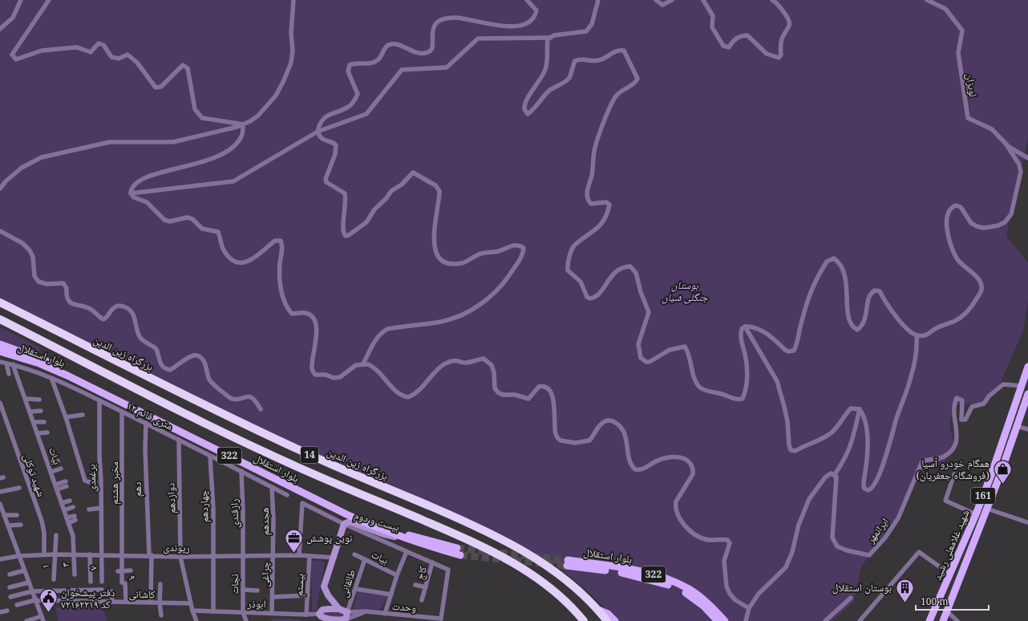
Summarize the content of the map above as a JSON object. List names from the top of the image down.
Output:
{
  "streets": {
    "highway": ["بزرگراه زین الدین", "14"],
    "main road": [
      "بلوار استقلال",
      "322",
      "161",
      "بیست و دوم",
      "شهید غلامعلی رشید"
    ],
    "street": [
      "لویزان",
      "۱۲ متری قائم",
      "بیات",
      "شهید توکلی",
      "برغمدی",
      "مخبر هشتم",
      "دهم",
      "دوازدهم",
      "چهاردهم",
      "رازقندی",
      "هجدهم",
      "ایرانمهر",
      "ریوندی",
      "۳",
      "۱",
      "۷",
      "کاج",
      "چراغی",
      "۹",
      "طالقانی",
      "نجات",
      "بیستم",
      "کاشانی",
      "ابوذر",
      "وحدت"
    ]
  },
  "crossings": [
    ["بلوار استقلال", "بیست و دوم"],
    ["۱۲ متری قائم", "بیات"],
    ["۱۲ متری قائم", "برغمدی"],
    ["۱۲ متری قائم", "مخبر هشتم"],
    ["۱۲ متری قائم", "دهم"],
    ["۱۲ متری قائم", "دوازدهم"],
    ["۱۲ متری قائم", "چهاردهم"],
    ["۱۲ متری قائم", "رازقندی"],
    ["۱۲ متری قائم", "هجدهم"],
    ["بیات", "ریوندی"],
    ["بیات", "۳"],
    ["بیات", "طالقانی"],
    ["شهید توکلی", "ریوندی"],
    ["برغمدی", "ریوندی"],
    ["برغمدی", "۷"],
    ["مخبر هشتم", "ریوندی"],
    ["مخبر هشتم", "۹"],
    ["دهم", "ریوندی"],
    ["دوازدهم", "ریوندی"],
    ["دوازدهم", "کاشانی"],
    ["دوازدهم", "ابوذر"],
    ["چهاردهم", "ریوندی"],
    ["چهاردهم", "ابوذر"],
    ["رازقندی", "ریوندی"],
    ["رازقندی", "نجات"],
    ["بیست و دوم", "ریوندی"],
    ["هجدهم", "ریوندی"],
    ["هجدهم", "چراغی"],
    ["ایرانمهر", "شهید غلامعلی رشید"],
    ["ریوندی", "۳"],
    ["ریوندی", "۱"],
    ["ریوندی", "۷"],
    ["ریوندی", "چراغی"],
    ["ریوندی", "۹"],
    ["ریوندی", "نجات"],
    ["ریوندی", "بیستم"],
    ["چراغی", "ابوذر"],
    ["۹", "کاشانی"],
    ["طالقانی", "وحدت"],
    ["نجات", "ابوذر"],
    ["بیستم", "ابوذر"]
  ],
  "parks": ["بوستان جنگلی شیان"],
  "places": {
    "shop": ["همگام خودرو آسیا (فروشگاه جعفریان)"],
    "office": ["نوین پوشش"],
    "building": ["بوستان استقلال"],
    "public building": ["دفتر پیشخوان کد ۷۲۱۶۲۲۱۹"]
  },
  "scale_bar": "100 m"
}
